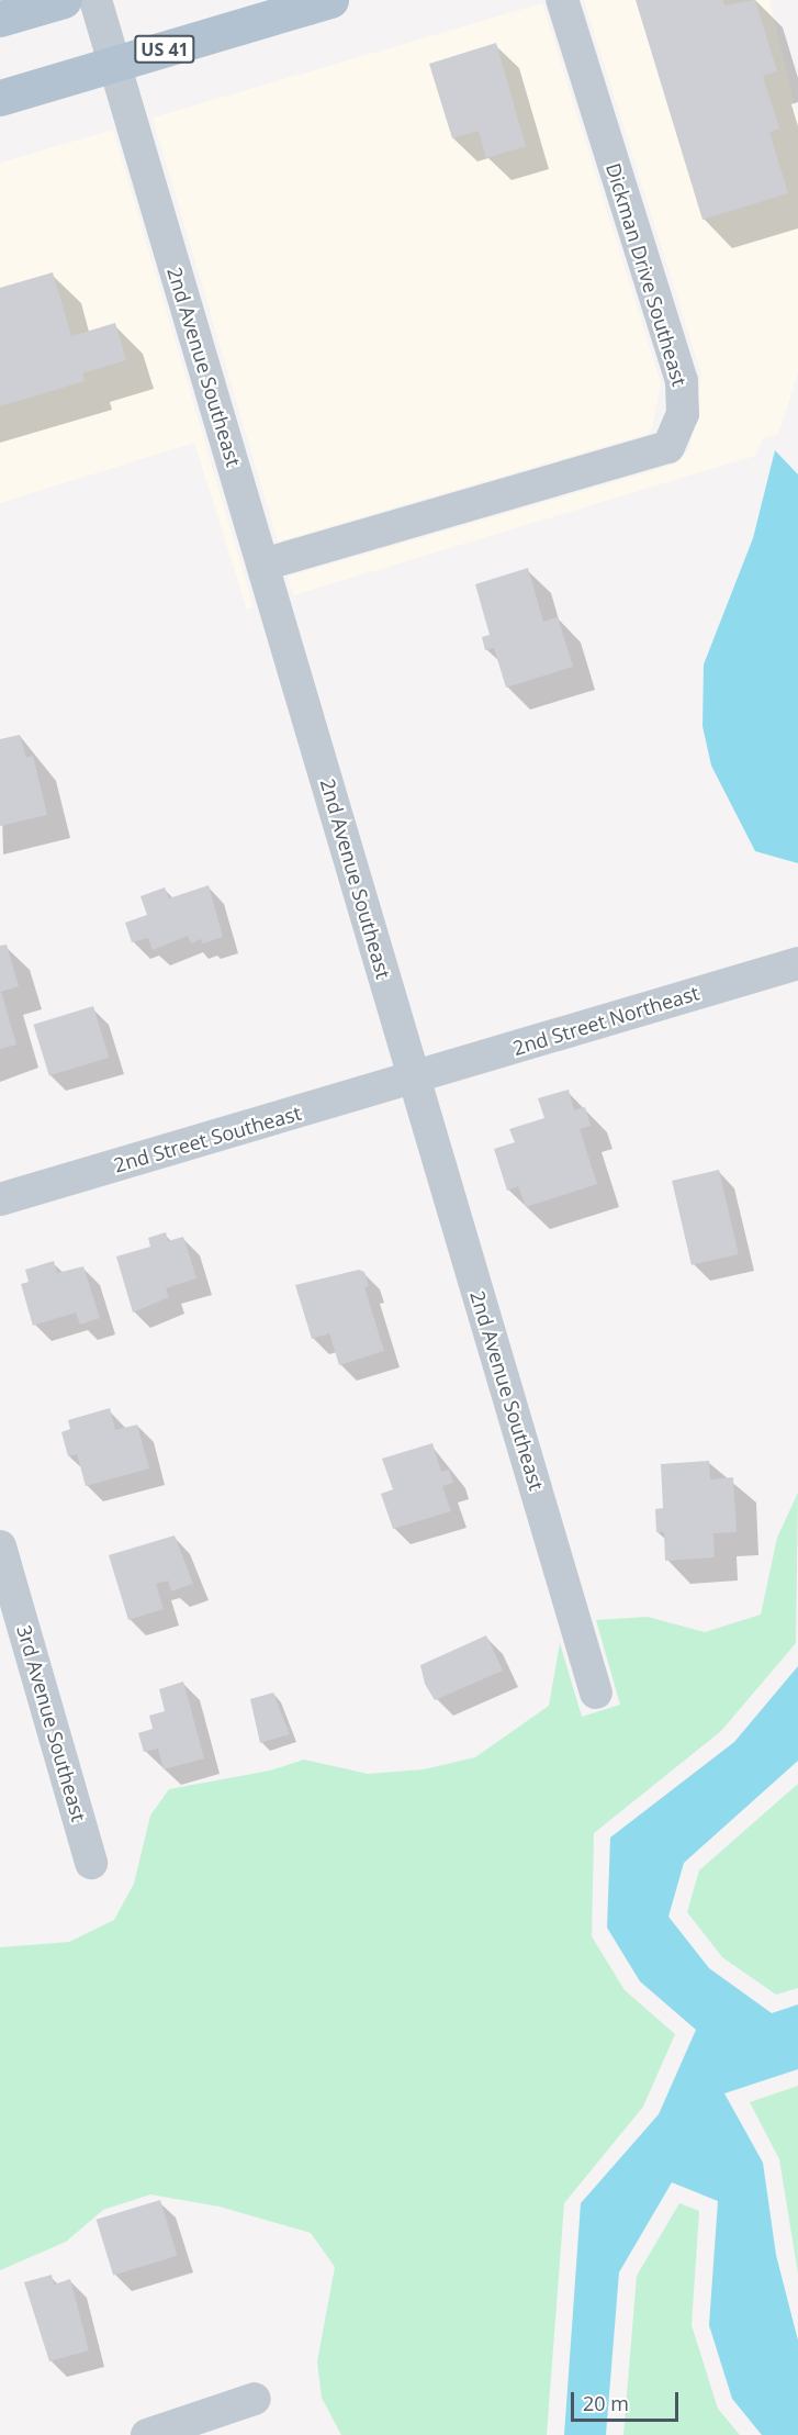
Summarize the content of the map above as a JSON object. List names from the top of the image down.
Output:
{
  "streets": {
    "main road": ["US 41"],
    "street": [
      "Dickman Drive Southeast",
      "2nd Avenue Southeast",
      "2nd Street Northeast",
      "2nd Street Southeast",
      "3rd Avenue Southeast"
    ]
  },
  "crossings": [
    ["US 41", "2nd Avenue Southeast"],
    ["Dickman Drive Southeast", "2nd Avenue Southeast"],
    ["2nd Avenue Southeast", "2nd Street Northeast"],
    ["2nd Avenue Southeast", "2nd Street Southeast"],
    ["2nd Street Northeast", "2nd Street Southeast"]
  ],
  "scale_bar": "20 m"
}
